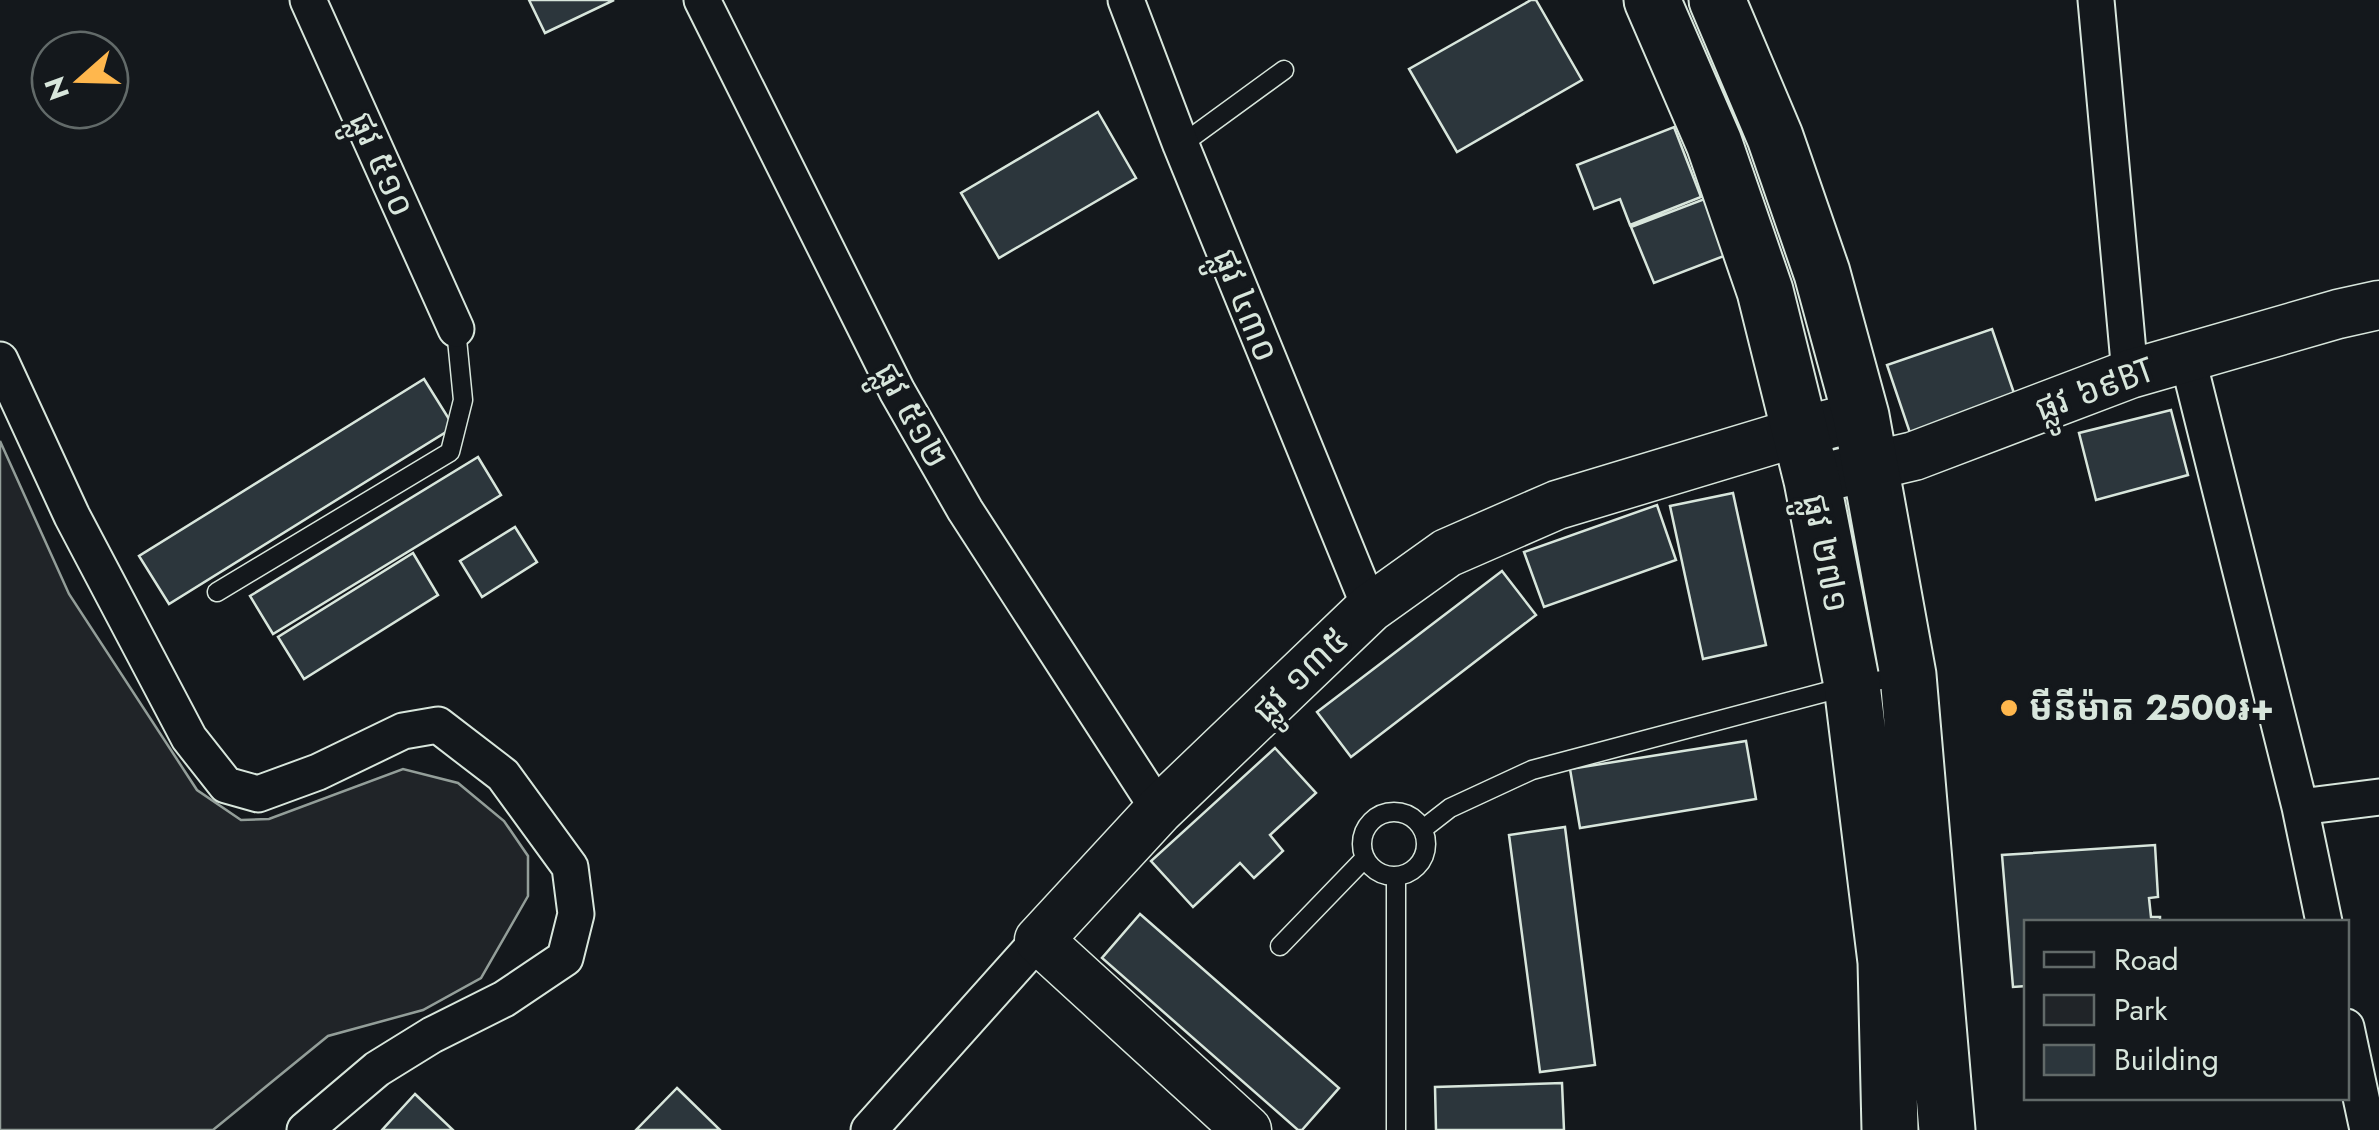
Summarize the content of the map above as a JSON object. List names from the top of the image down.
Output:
{
  "streets": {
    "main road": ["ផ្លូវ ២៧១"],
    "street": [
      "ផ្លូវ ៥១០",
      "ផ្លូវ ៤៣០",
      "ផ្លូវ ៦៩BT",
      "ផ្លូវ ៥១២",
      "ផ្លូវ ១៣៥"
    ]
  },
  "crossings": [
    ["ផ្លូវ ៤៣០", "ផ្លូវ ១៣៥"],
    ["ផ្លូវ ៦៩BT", "ផ្លូវ ២៧១"],
    ["ផ្លូវ ៦៩BT", "ផ្លូវ ១៣៥"],
    ["ផ្លូវ ៥១២", "ផ្លូវ ១៣៥"],
    ["ផ្លូវ ២៧១", "ផ្លូវ ១៣៥"]
  ],
  "places": ["មីនីម៉ាត 2500៛+"],
  "legend": ["Road", "Park", "Building"],
  "north": "left"
}
